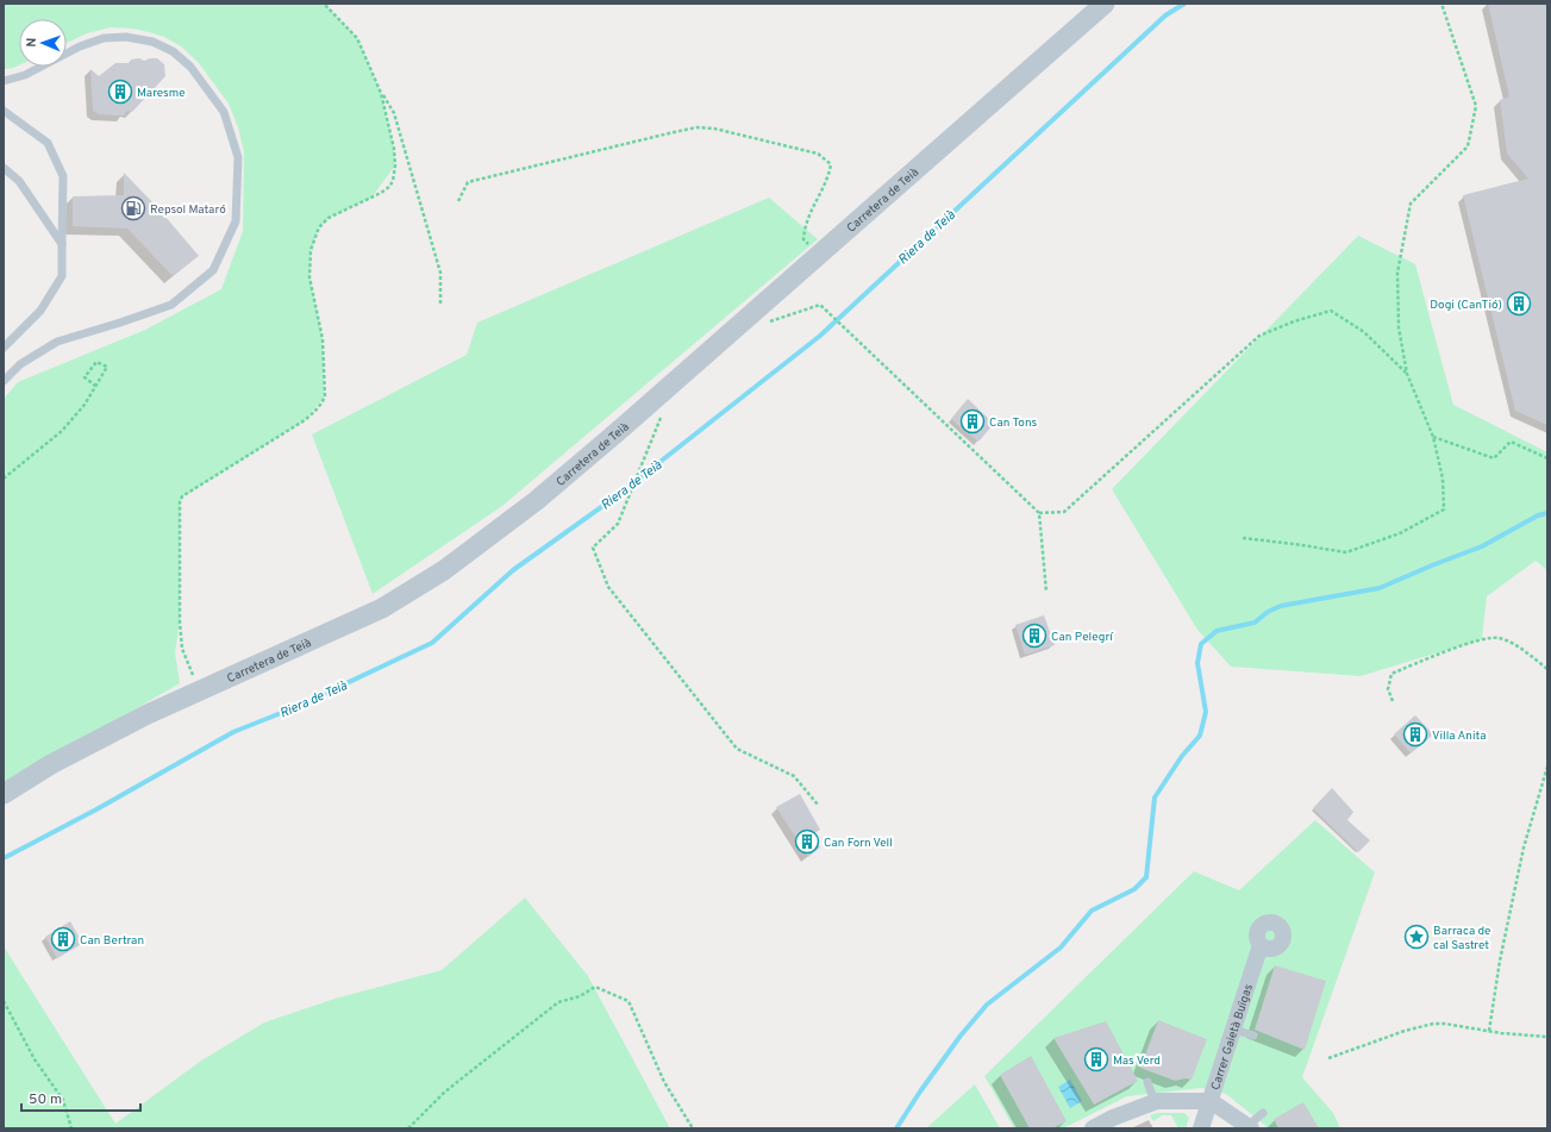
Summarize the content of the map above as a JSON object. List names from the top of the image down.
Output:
{
  "streets": {
    "street": ["Carretera de Teià", "Carrer Gaietà Buïgas"]
  },
  "water": ["Riera de Teià"],
  "places": {
    "building": [
      "Maresme",
      "Dogi (CanTió)",
      "Can Tons",
      "Can Pelegrí",
      "Villa Anita",
      "Can Forn Vell",
      "Can Bertran",
      "Mas Verd"
    ],
    "fuel station": ["Repsol Mataró"],
    "place": ["Barraca de cal Sastret"]
  },
  "scale_bar": "50 m",
  "north": "left"
}
